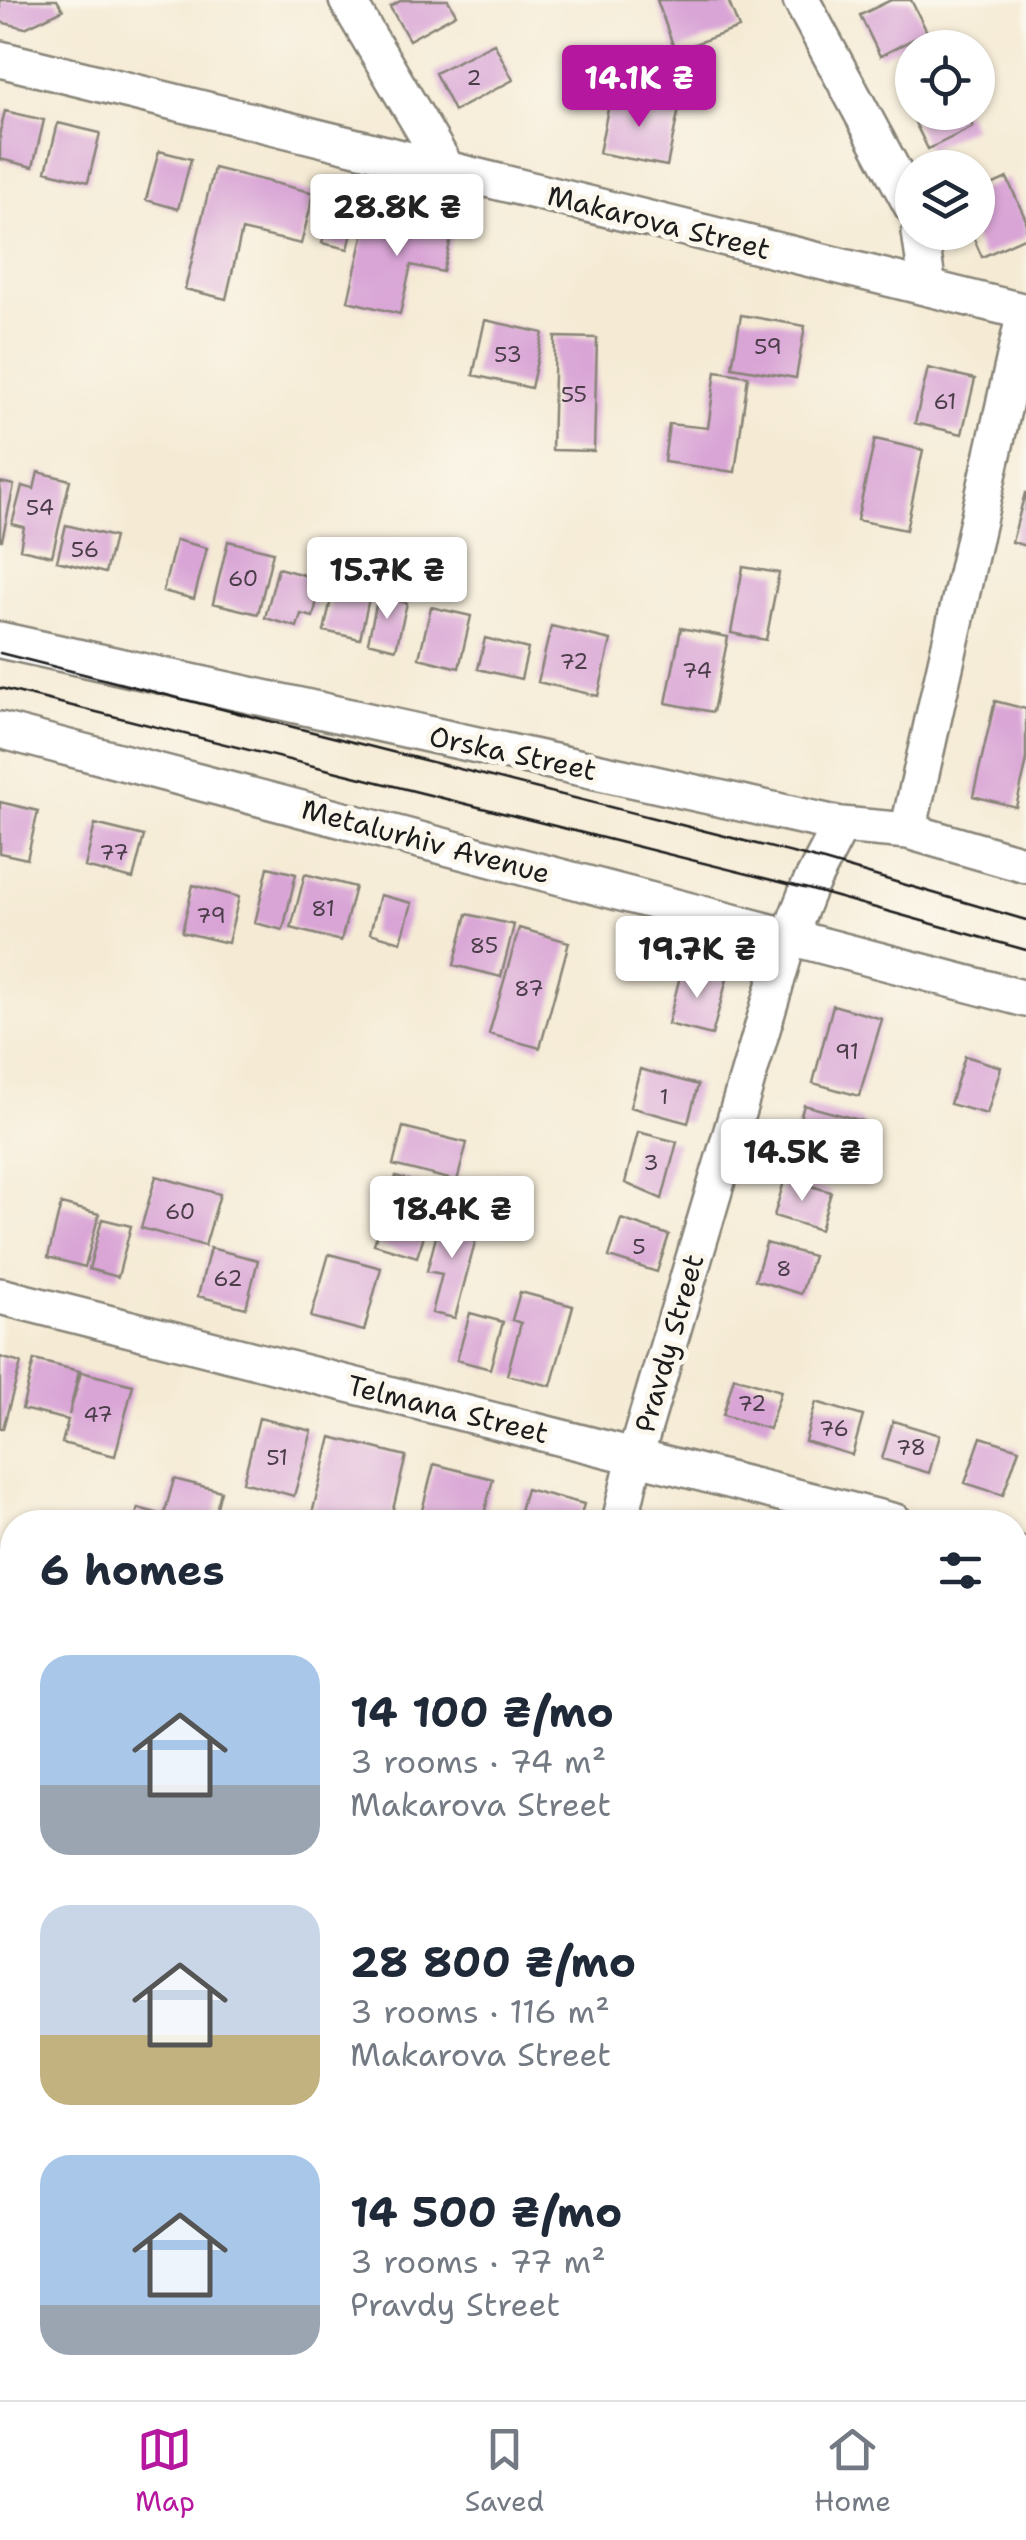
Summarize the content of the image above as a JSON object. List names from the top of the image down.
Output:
{
  "streets": {
    "street": [
      "Makarova Street",
      "Orska Street",
      "Metalurhiv Avenue",
      "Pravdy Street",
      "Telmana Street"
    ]
  },
  "crossings": [
    ["Orska Street", "Pravdy Street"],
    ["Metalurhiv Avenue", "Pravdy Street"],
    ["Pravdy Street", "Telmana Street"]
  ],
  "house_numbers": [
    "2",
    "59",
    "53",
    "55",
    "61",
    "54",
    "56",
    "60",
    "72",
    "74",
    "77",
    "81",
    "79",
    "85",
    "87",
    "91",
    "1",
    "3",
    "60",
    "5",
    "8",
    "62",
    "72",
    "47",
    "76",
    "78",
    "51"
  ],
  "page": {
    "price": [
      "14.1K ₴",
      "28.8K ₴",
      "15.7K ₴",
      "19.7K ₴",
      "14.5K ₴",
      "18.4K ₴"
    ],
    "heading": "6 homes",
    "list": [
      {
        "name": "14 100 ₴/mo",
        "note": "3 rooms · 74 m² · Makarova Street"
      },
      {
        "name": "28 800 ₴/mo",
        "note": "3 rooms · 116 m² · Makarova Street"
      },
      {
        "name": "14 500 ₴/mo",
        "note": "3 rooms · 77 m² · Pravdy Street"
      }
    ],
    "tabs": ["Map", "Saved", "Home"]
  }
}
